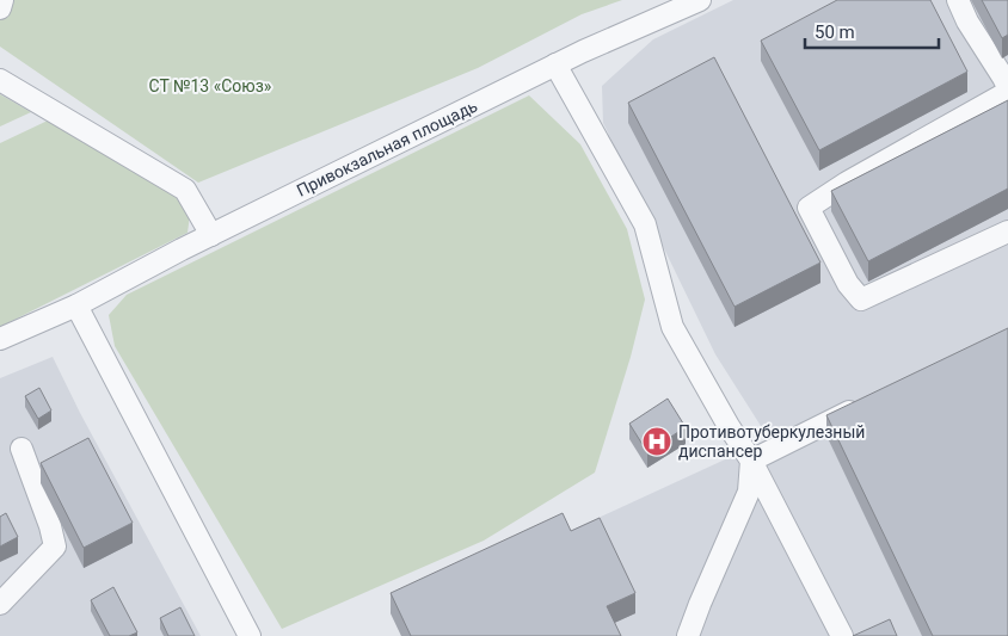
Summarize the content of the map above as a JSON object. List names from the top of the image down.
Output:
{
  "streets": {
    "street": ["Привокзальная площадь"]
  },
  "parks": ["СТ №13 «Союз»"],
  "places": {
    "hospital": ["Противотуберкулезный диспансер"]
  },
  "scale_bar": "50 m"
}
